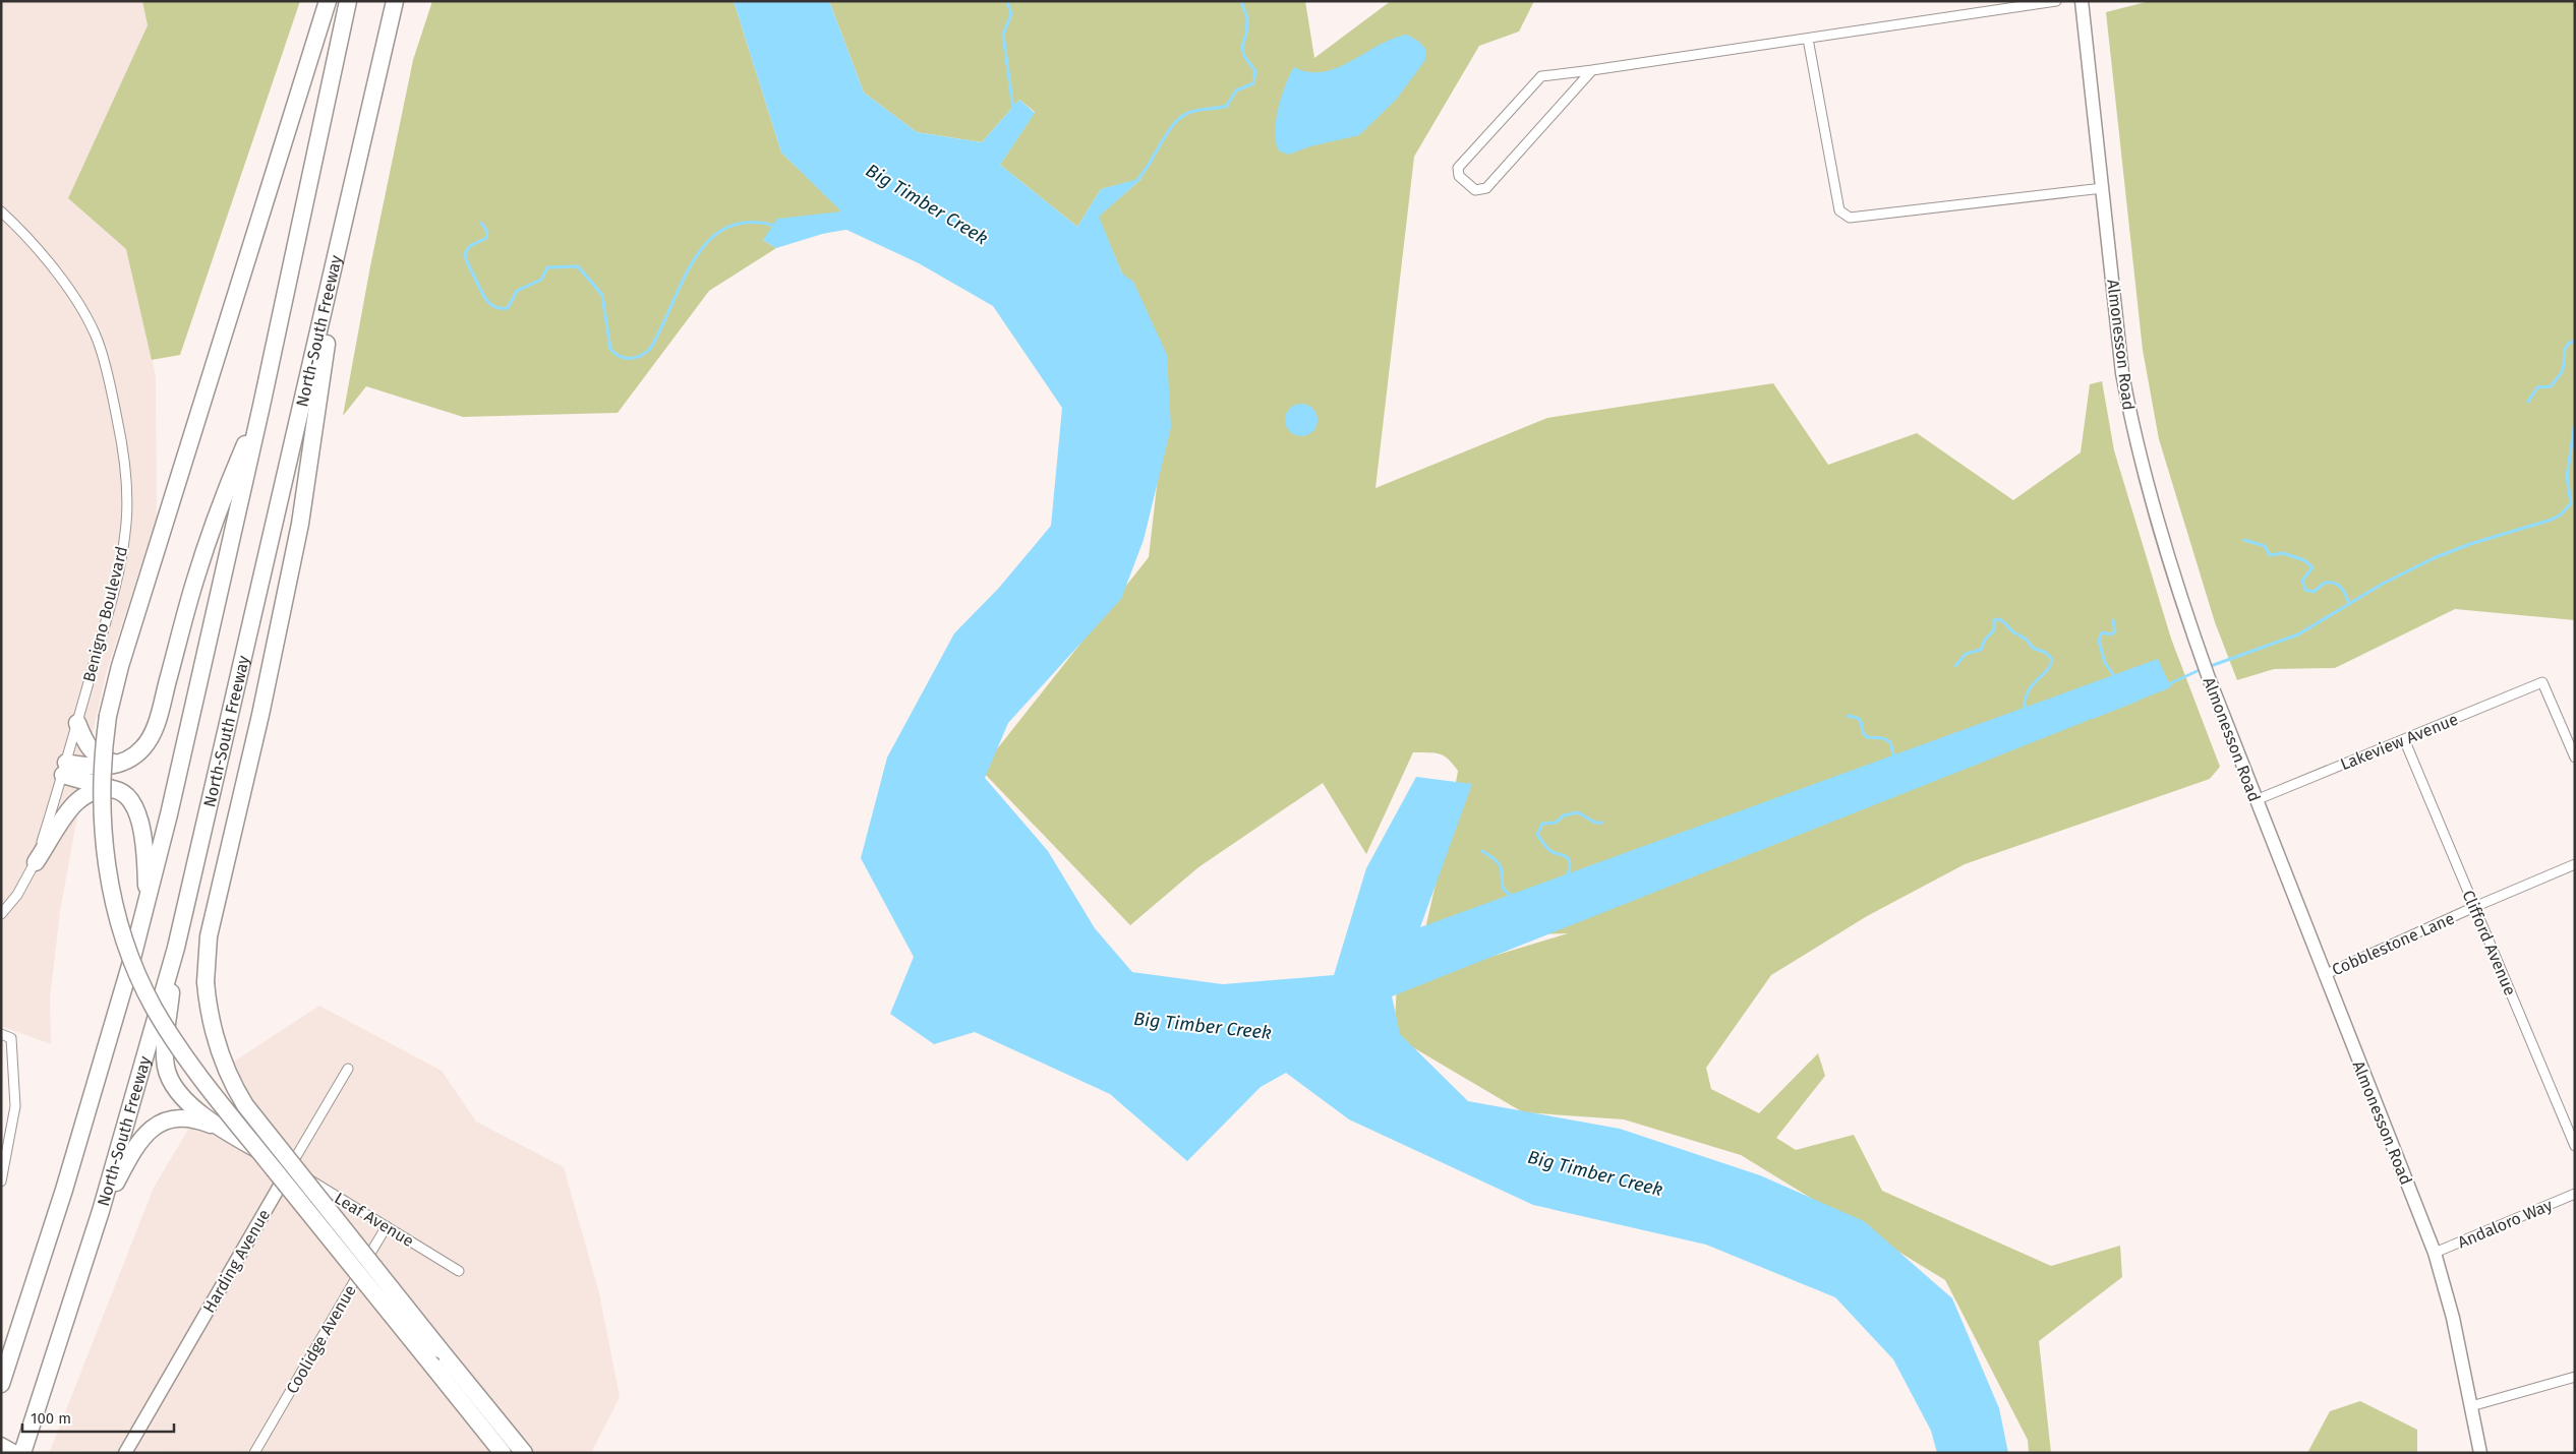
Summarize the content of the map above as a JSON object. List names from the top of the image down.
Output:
{
  "streets": {
    "highway": ["North-South Freeway"],
    "main road": ["Almonesson Road", "Harding Avenue"],
    "street": [
      "Benigno Boulevard",
      "Lakeview Avenue",
      "Clifford Avenue",
      "Cobblestone Lane",
      "Leaf Avenue",
      "Andaloro Way",
      "Coolidge Avenue"
    ]
  },
  "crossings": [
    ["Almonesson Road", "Lakeview Avenue"],
    ["Almonesson Road", "Cobblestone Lane"],
    ["Almonesson Road", "Andaloro Way"],
    ["Lakeview Avenue", "Clifford Avenue"],
    ["Clifford Avenue", "Cobblestone Lane"],
    ["Leaf Avenue", "Harding Avenue"],
    ["Leaf Avenue", "Coolidge Avenue"]
  ],
  "water": ["Big Timber Creek"],
  "scale_bar": "100 m"
}
